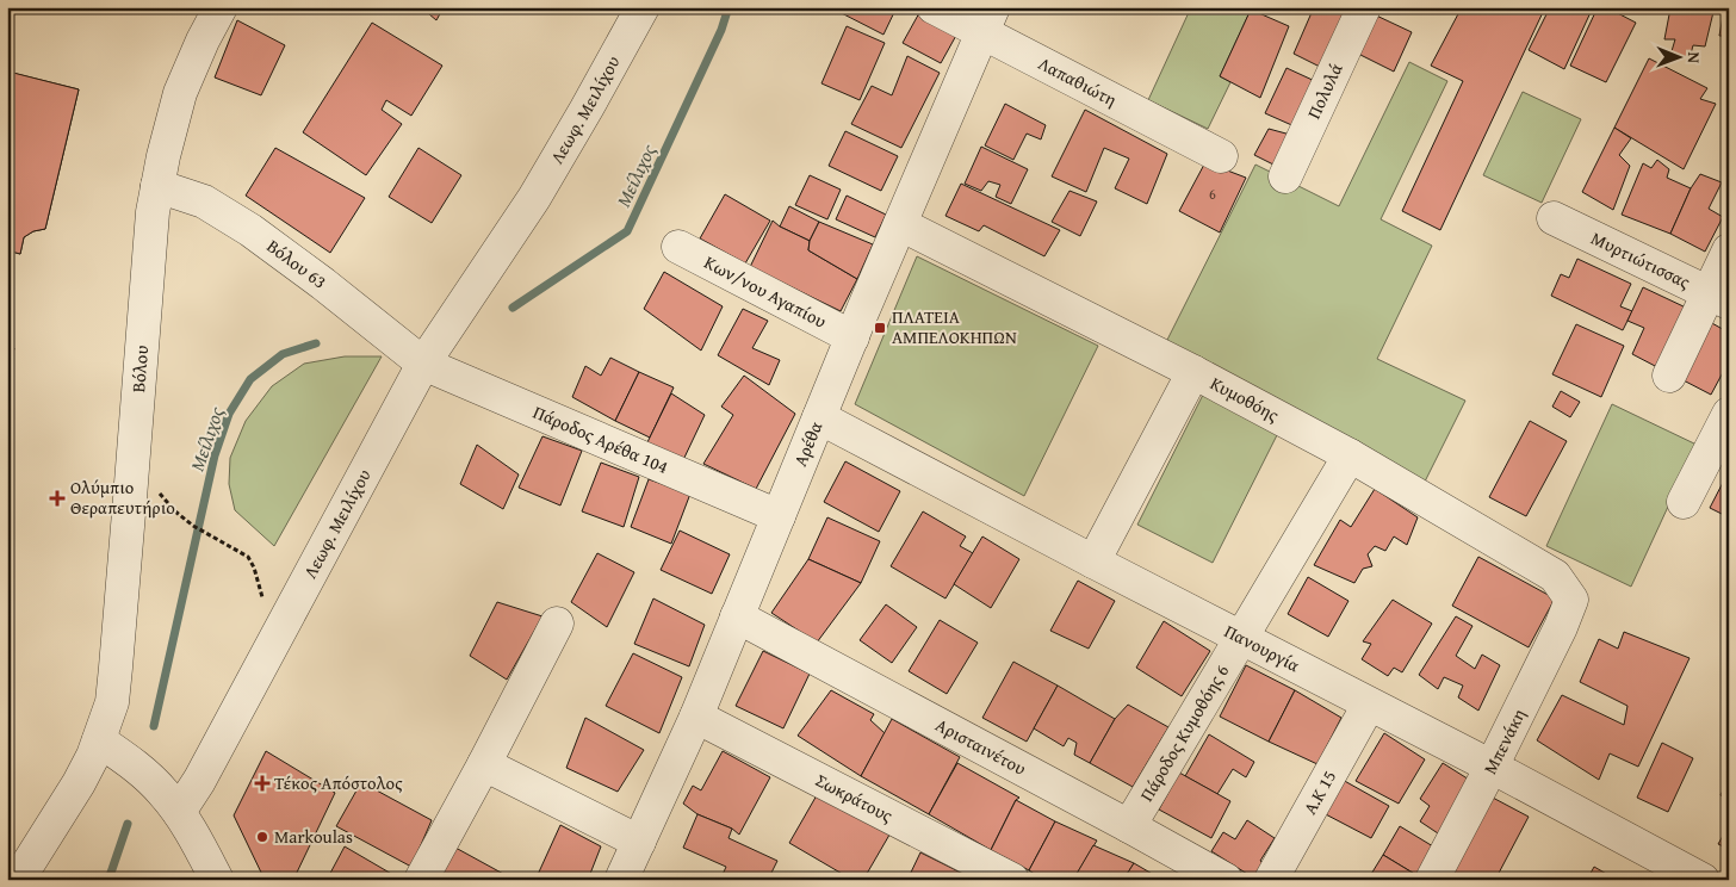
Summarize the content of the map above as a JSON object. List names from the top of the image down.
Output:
{
  "streets": {
    "street": [
      "Λαπαθιώτη",
      "Πολυλά",
      "Λεωφ. Μειλίχου",
      "Μυρτιώτισσας",
      "Βόλου 63",
      "Κων/νου Αγαπίου",
      "Βόλου",
      "Κυμοθόης",
      "Πάροδος Αρέθα 104",
      "Αρέθα",
      "Πανουργία",
      "Πάροδος Κυμοθόης 6",
      "Μπενάκη",
      "Αρισταινέτου",
      "Α.Κ 15",
      "Σωκράτους"
    ]
  },
  "crossings": [
    ["Λαπαθιώτη", "Αρέθα"],
    ["Λεωφ. Μειλίχου", "Βόλου 63"],
    ["Λεωφ. Μειλίχου", "Πάροδος Αρέθα 104"],
    ["Βόλου 63", "Βόλου"],
    ["Βόλου 63", "Πάροδος Αρέθα 104"],
    ["Κων/νου Αγαπίου", "Αρέθα"],
    ["Κυμοθόης", "Αρέθα"],
    ["Κυμοθόης", "Πάροδος Κυμοθόης 6"],
    ["Κυμοθόης", "Μπενάκη"],
    ["Πάροδος Αρέθα 104", "Αρέθα"],
    ["Αρέθα", "Πανουργία"],
    ["Αρέθα", "Αρισταινέτου"],
    ["Αρέθα", "Σωκράτους"],
    ["Πανουργία", "Πάροδος Κυμοθόης 6"],
    ["Πανουργία", "Μπενάκη"],
    ["Πανουργία", "Α.Κ 15"],
    ["Πάροδος Κυμοθόης 6", "Αρισταινέτου"]
  ],
  "water": ["Μείλιχος"],
  "places": {
    "transit": ["ΠΛΑΤΕΙΑ ΑΜΠΕΛΟΚΗΠΩΝ"],
    "health": ["Ολύμπιο Θεραπευτήριο", "Τέκος Απόστολος"],
    "other": ["Markoulas"]
  },
  "house_numbers": ["6"],
  "north": "right"
}
